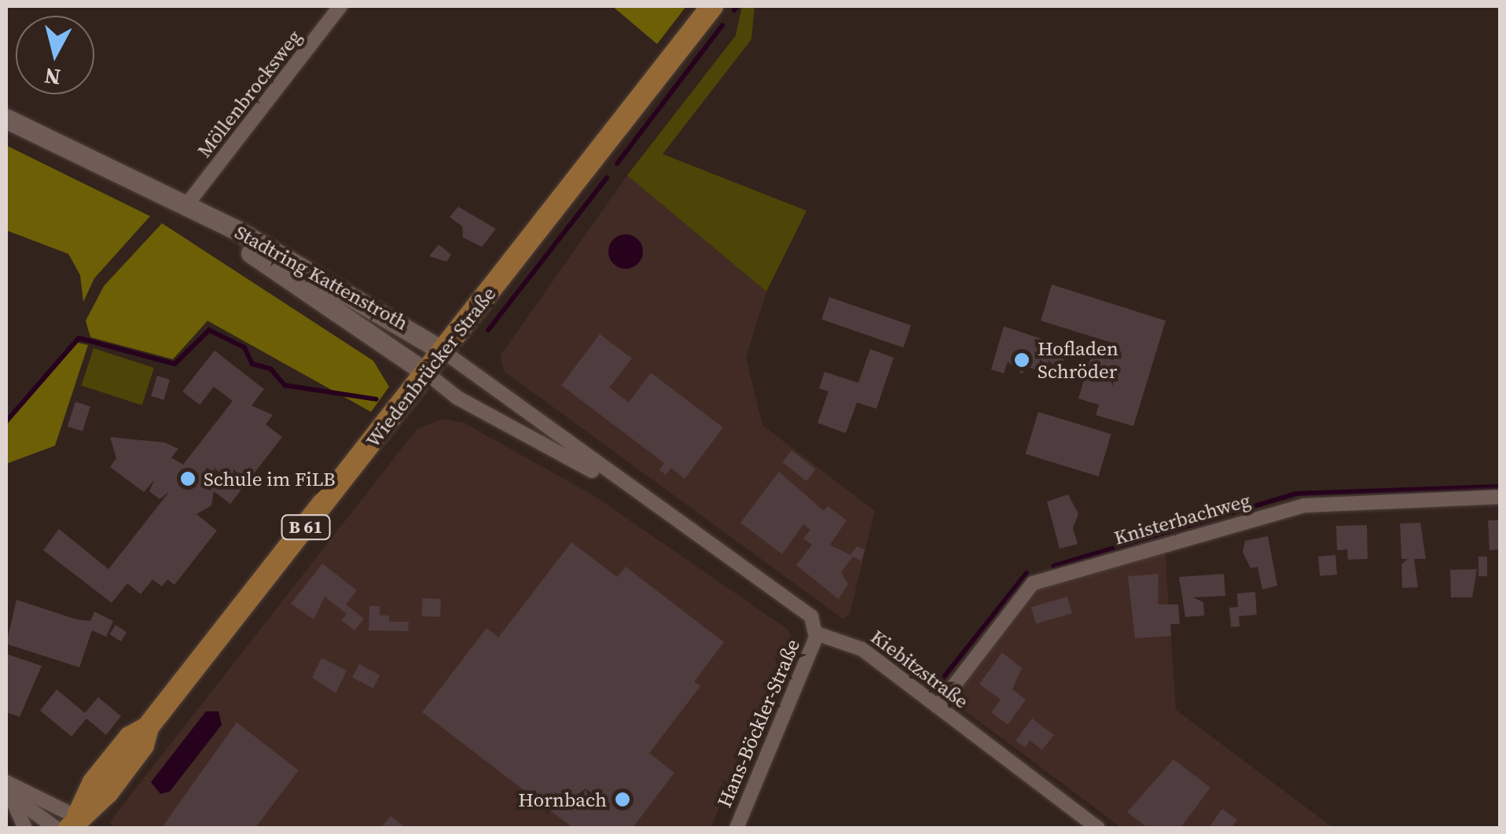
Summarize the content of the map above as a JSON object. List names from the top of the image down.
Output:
{
  "streets": {
    "main road": ["Stadtring Kattenstroth", "Wiedenbrücker Straße", "B 61"],
    "street": [
      "Möllenbrocksweg",
      "Knisterbachweg",
      "Kiebitzstraße",
      "Hans-Böckler-Straße"
    ]
  },
  "crossings": [
    ["Möllenbrocksweg", "Stadtring Kattenstroth"],
    ["Stadtring Kattenstroth", "Wiedenbrücker Straße"],
    ["Knisterbachweg", "Kiebitzstraße"],
    ["Kiebitzstraße", "Hans-Böckler-Straße"]
  ],
  "places": ["Hofladen Schröder", "Schule im FiLB", "Hornbach"],
  "north": "bottom"
}
